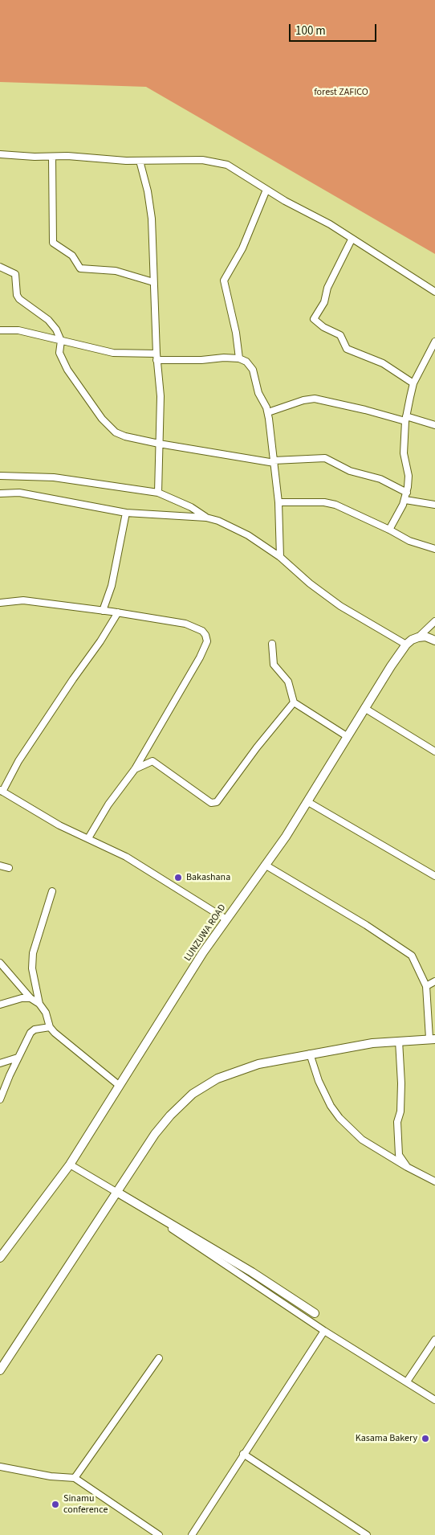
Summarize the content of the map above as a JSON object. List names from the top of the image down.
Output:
{
  "streets": {
    "street": ["LUNZUWA ROAD"]
  },
  "parks": ["forest ZAFICO"],
  "places": ["Bakashana", "Kasama Bakery", "Sinamu conference"],
  "scale_bar": "100 m"
}
